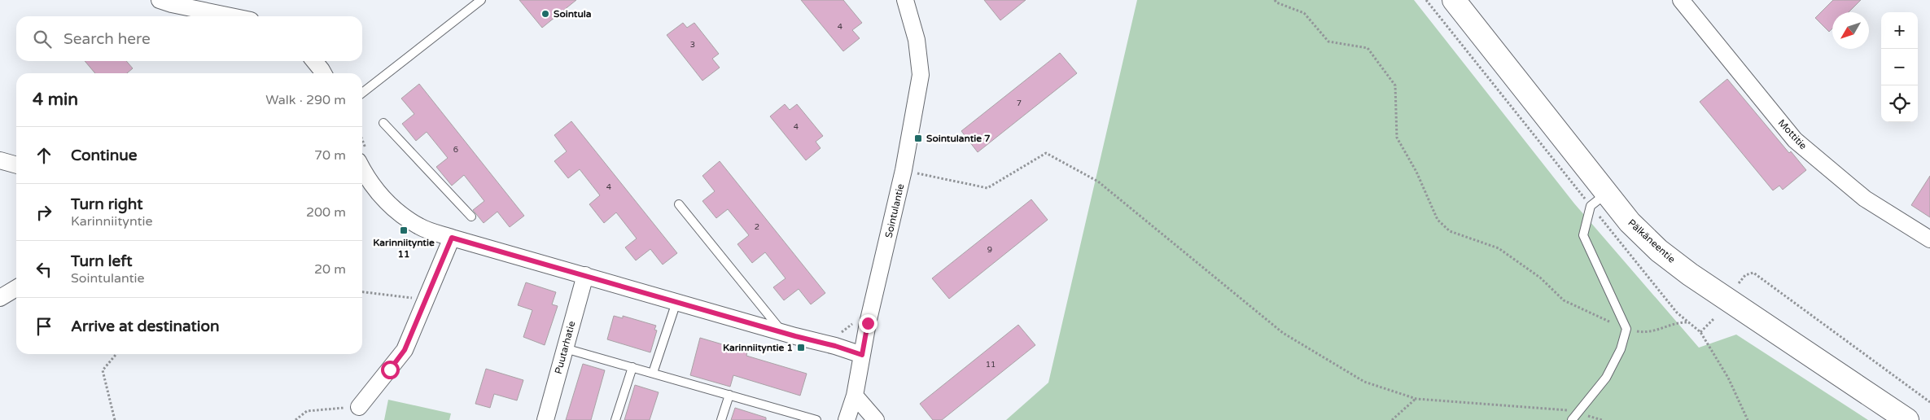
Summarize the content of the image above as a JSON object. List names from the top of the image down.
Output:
{
  "streets": {
    "main road": ["Pälkäneentie"],
    "street": ["Mottitie", "Sointulantie", "Puutarhatie"]
  },
  "places": {
    "other": ["Sointula"],
    "transit": ["Sointulantie 7", "Karinniityntie 11", "Karinniityntie 1"]
  },
  "house_numbers": [
    "4",
    "3",
    "7",
    "4",
    "6",
    "4",
    "2",
    "9",
    "11"
  ],
  "north": "bottom left",
  "page": {
    "map_buttons": ["+", "−"],
    "search": "Search here",
    "heading": ["4 min", "Walk · 290 m"],
    "list": [
      ["Continue", "70 m"],
      ["Turn right", "Karinniityntie", "200 m"],
      ["Turn left", "Sointulantie", "20 m"],
      "Arrive at destination"
    ]
  }
}
